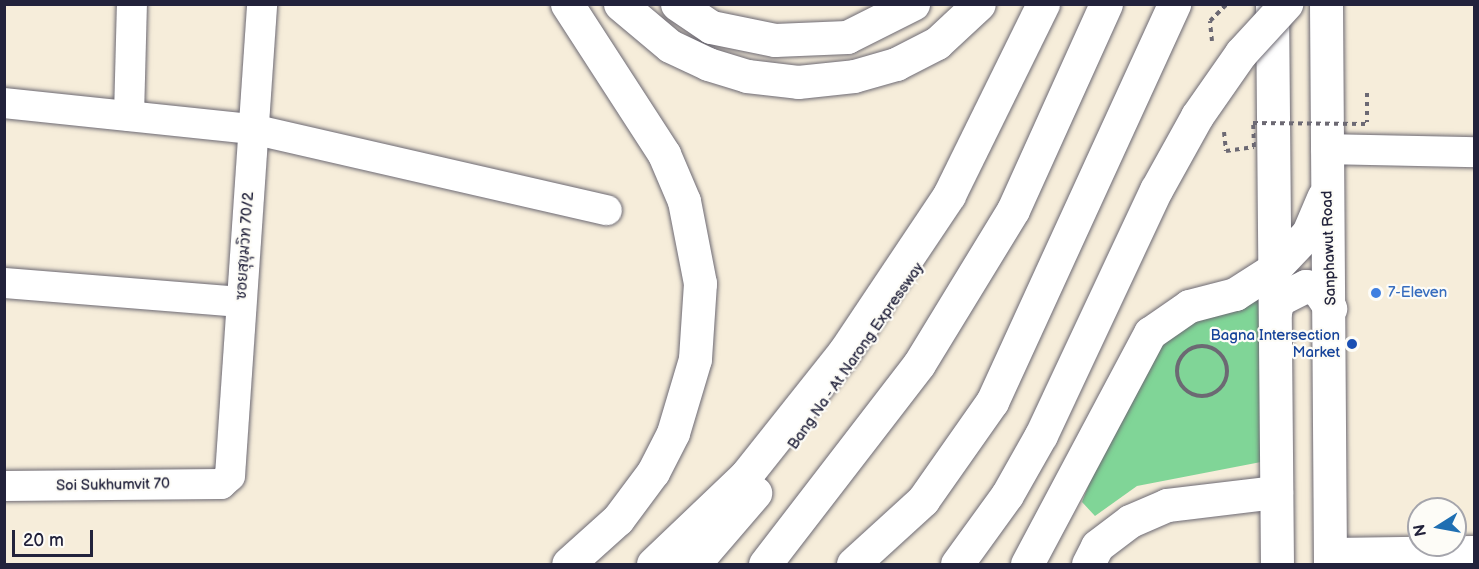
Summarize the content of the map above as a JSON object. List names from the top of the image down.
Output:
{
  "streets": {
    "main road": ["Sanphawut Road", "Bang Na - At Narong Expressway"],
    "street": ["ซอยสุขุมวิท 70/2", "Soi Sukhumvit 70"]
  },
  "crossings": [
    ["ซอยสุขุมวิท 70/2", "Soi Sukhumvit 70"]
  ],
  "places": ["7-Eleven", "Bagna Intersection Market"],
  "scale_bar": "20 m",
  "north": "left"
}
